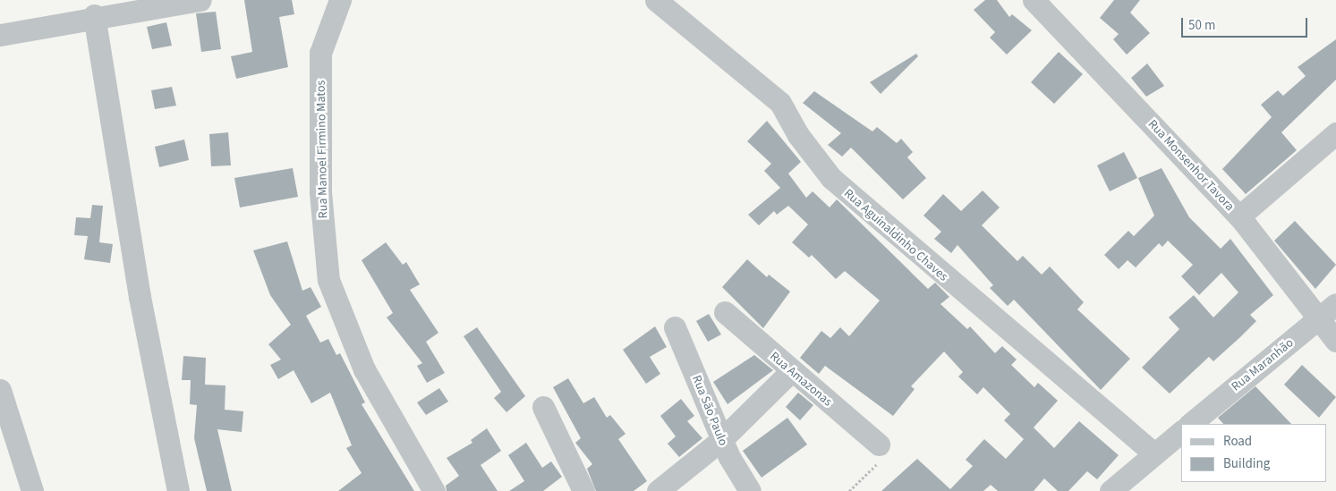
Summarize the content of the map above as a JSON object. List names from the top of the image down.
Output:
{
  "streets": {
    "street": [
      "Rua Manoel Firmino Matos",
      "Rua Monsenhor Tavora",
      "Rua Aguinaldinho Chaves",
      "Rua Maranhão",
      "Rua Amazonas",
      "Rua São Paulo"
    ]
  },
  "crossings": [
    ["Rua Monsenhor Tavora", "Rua Maranhão"]
  ],
  "legend": ["Road", "Building"],
  "scale_bar": "50 m"
}
